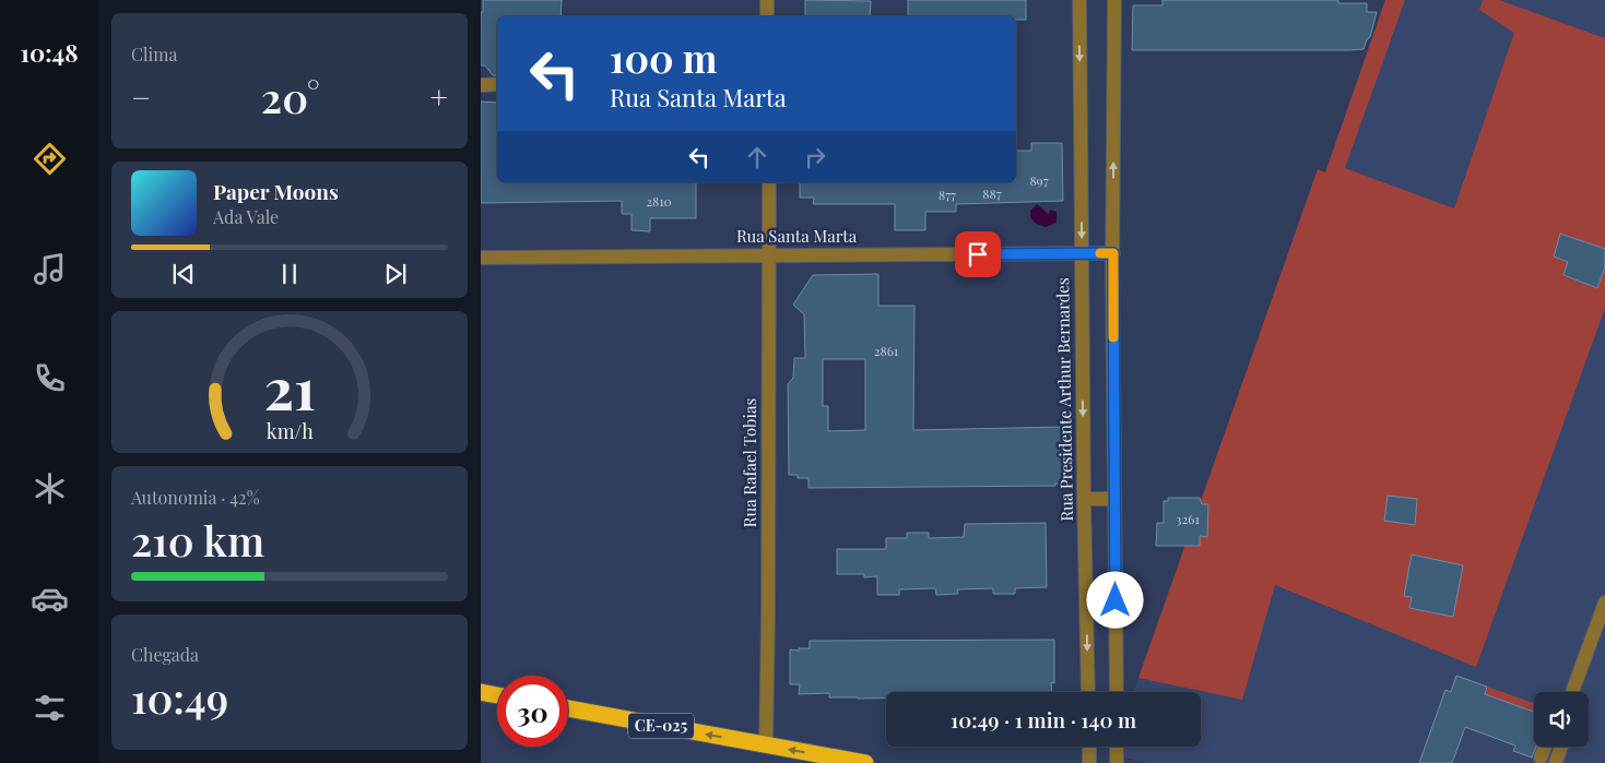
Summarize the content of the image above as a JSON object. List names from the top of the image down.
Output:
{
  "streets": {
    "highway": ["CE-025"],
    "street": ["Rua Santa Marta", "Rua Presidente Arthur Bernardes", "Rua Rafael Tobias"]
  },
  "crossings": [
    ["Rua Santa Marta", "Rua Presidente Arthur Bernardes"],
    ["Rua Santa Marta", "Rua Rafael Tobias"],
    ["Rua Rafael Tobias", "CE-025"]
  ],
  "house_numbers": [
    "897",
    "887",
    "877",
    "2810",
    "2861",
    "3261"
  ],
  "page": {
    "tabs": "10:48",
    "tile": [
      "Clima",
      ["Autonomia · 42%", "210 km"],
      ["Chegada", "10:49"]
    ],
    "turn": ["100 m", "Rua Santa Marta"],
    "heat": ["−", "20°", "+"],
    "song": ["Paper Moons", "Ada Vale"],
    "limit": "30",
    "trip": "10:49 · 1 min · 140 m",
    "gauge": ["21", "km/h"]
  }
}
